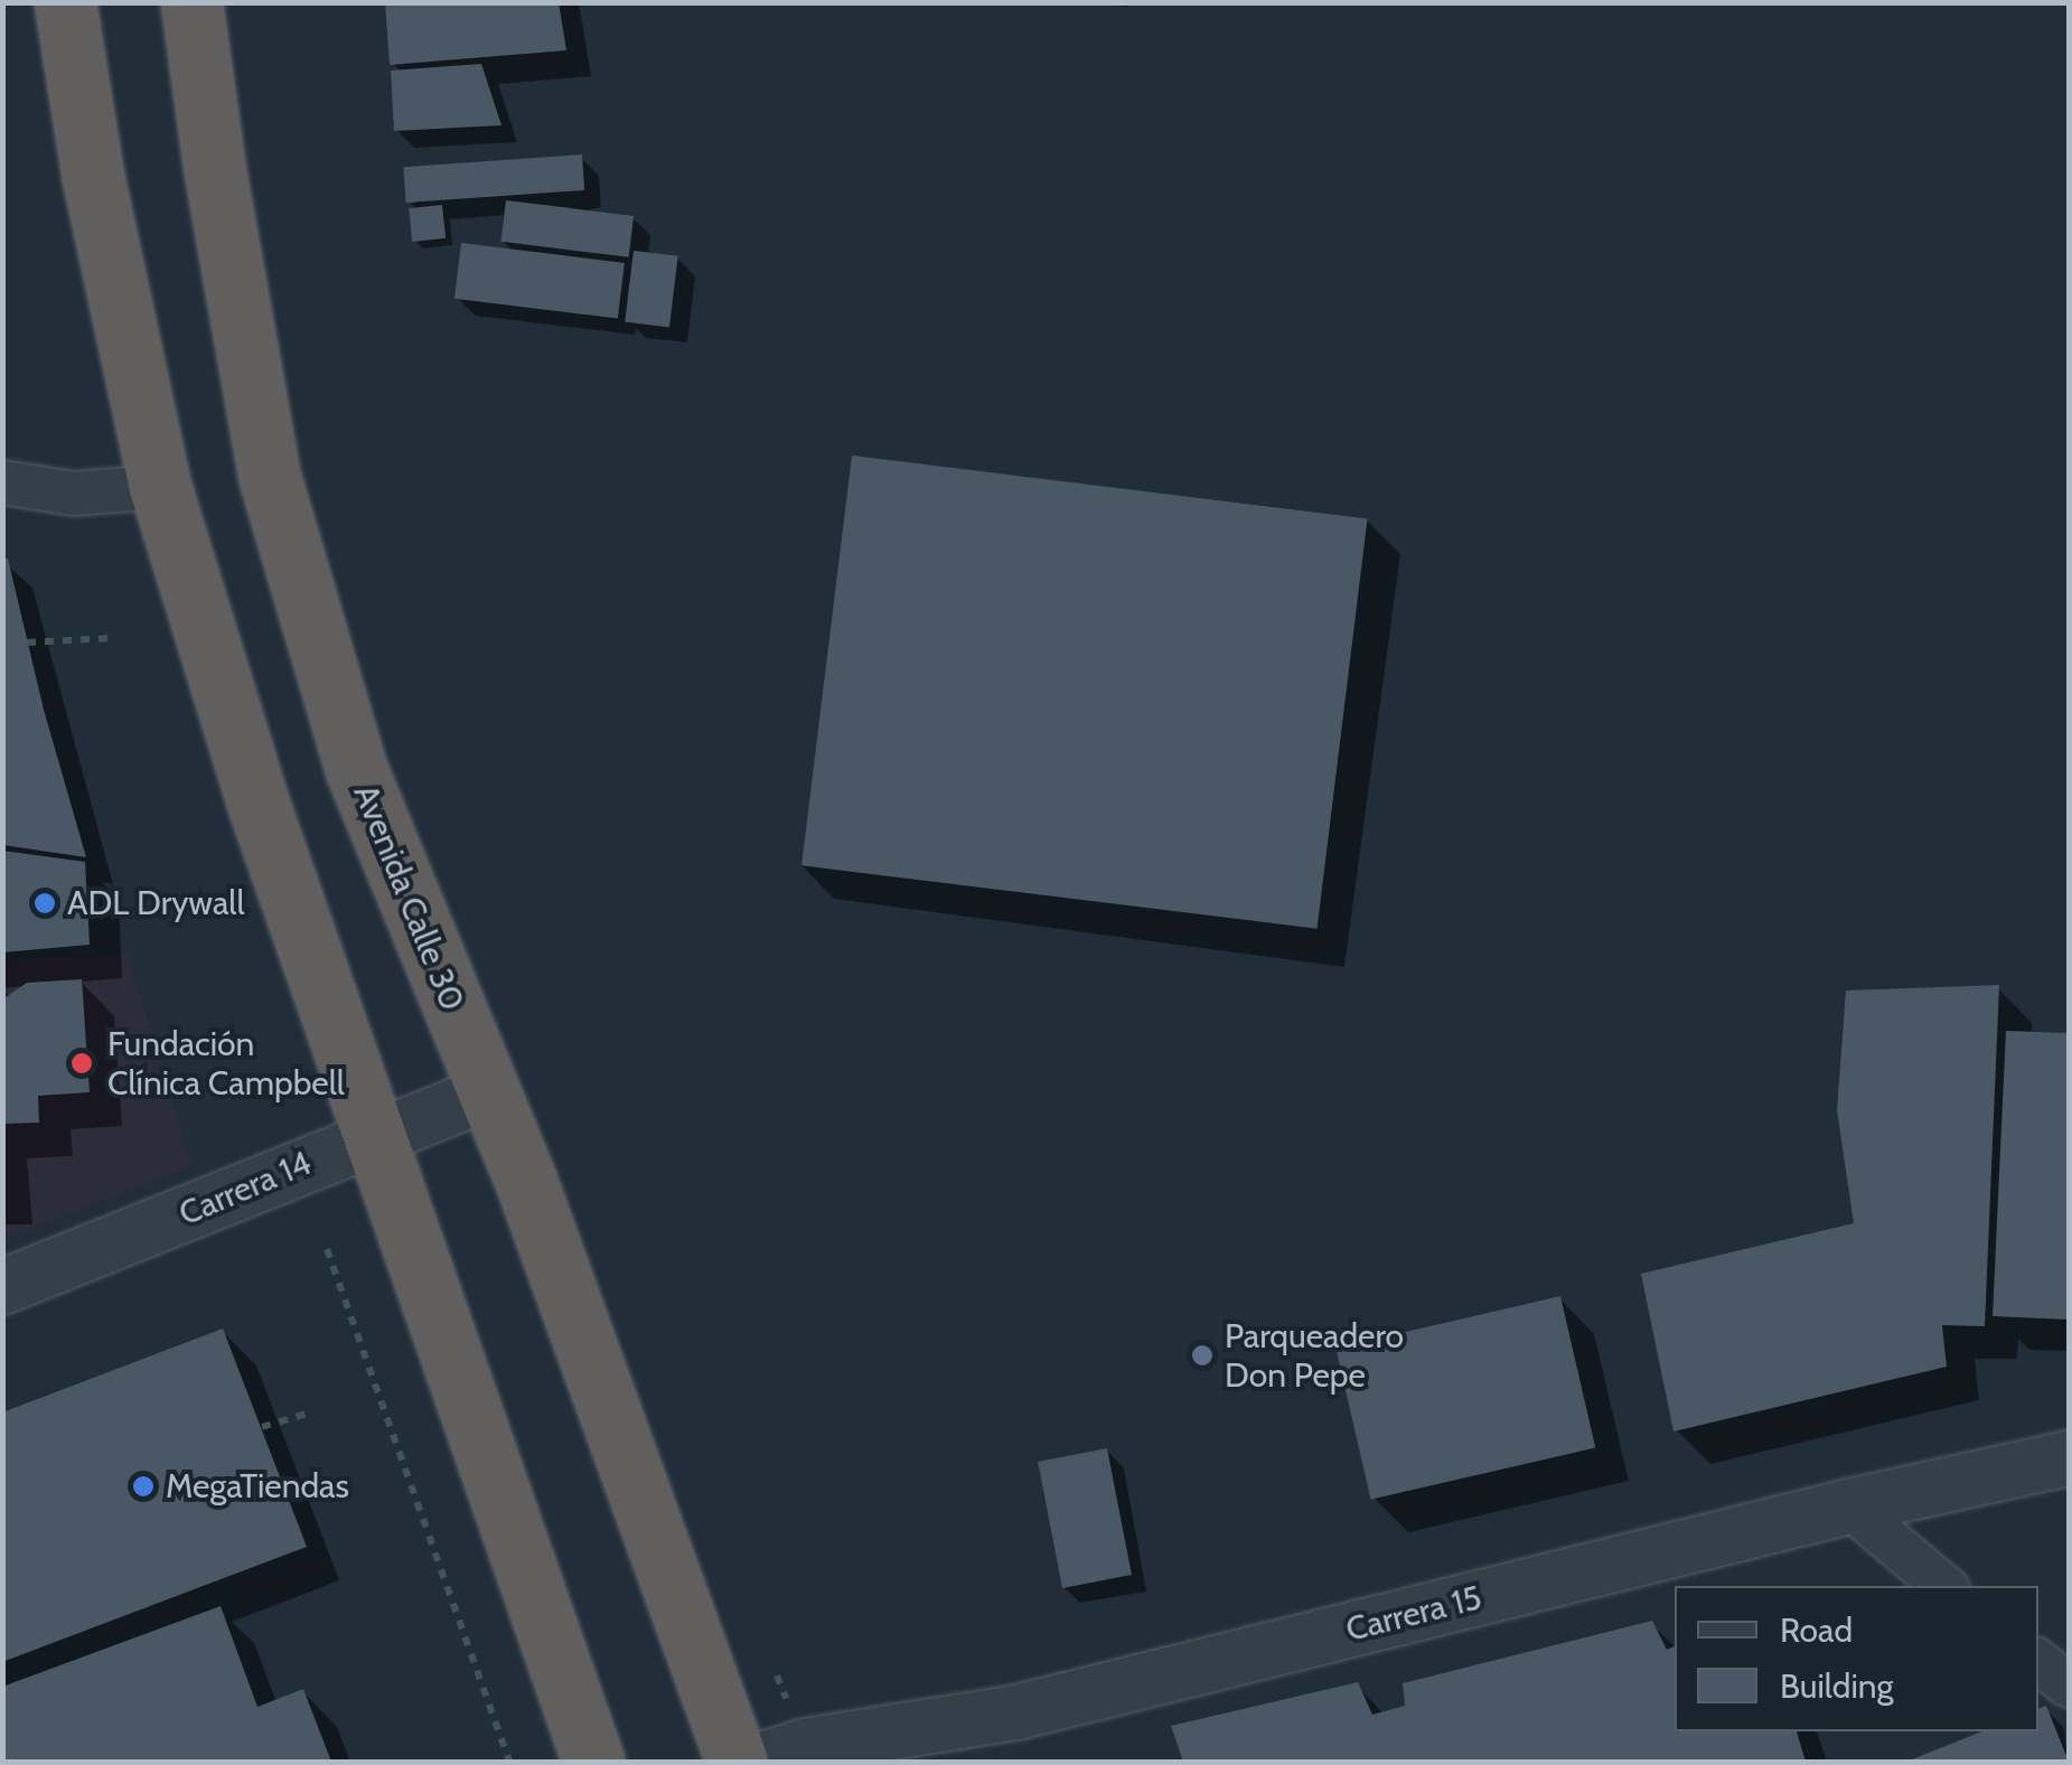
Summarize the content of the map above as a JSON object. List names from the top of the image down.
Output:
{
  "streets": {
    "highway": ["Avenida Calle 30"],
    "street": ["Carrera 14", "Carrera 15"]
  },
  "crossings": [
    ["Avenida Calle 30", "Carrera 14"]
  ],
  "places": [
    "ADL Drywall",
    "Fundación Clínica Campbell",
    "Parqueadero Don Pepe",
    "MegaTiendas"
  ],
  "legend": ["Road", "Building"]
}
